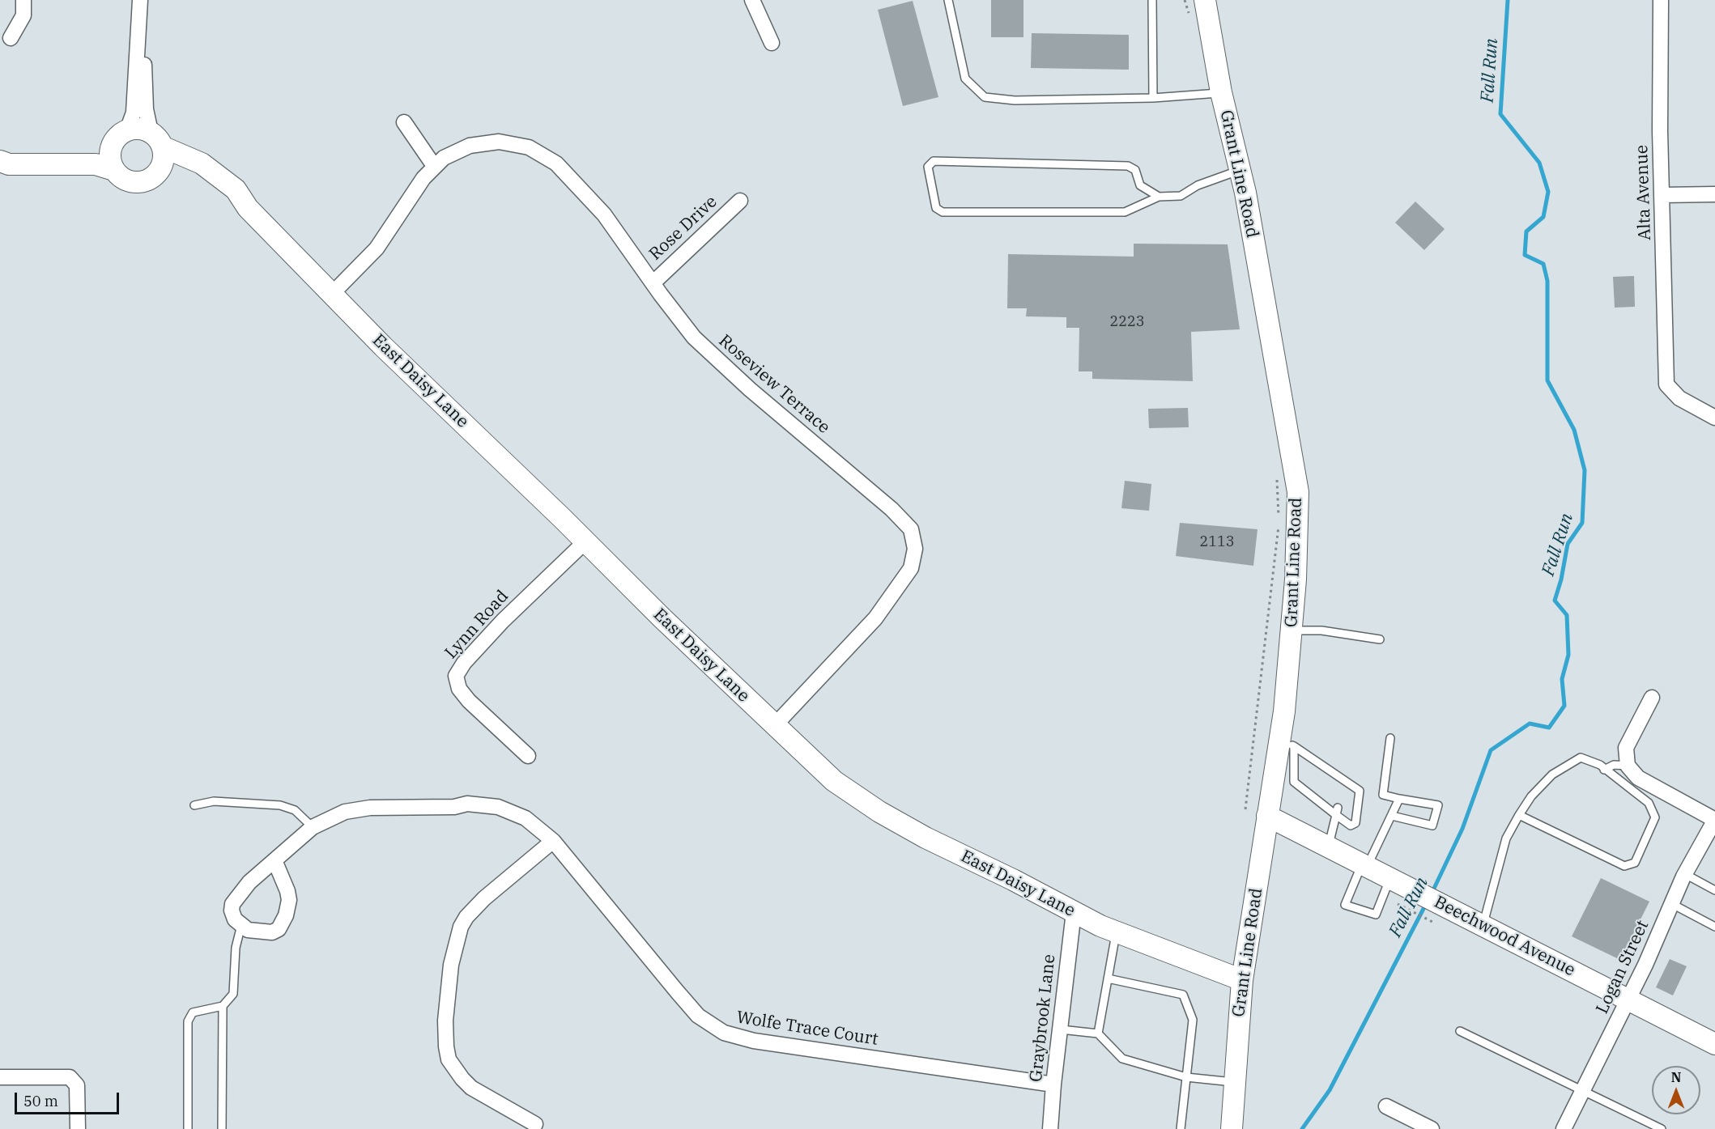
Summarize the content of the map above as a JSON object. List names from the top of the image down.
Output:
{
  "streets": {
    "street": [
      "Grant Line Road",
      "Alta Avenue",
      "Rose Drive",
      "East Daisy Lane",
      "Roseview Terrace",
      "Lynn Road",
      "Beechwood Avenue",
      "Logan Street",
      "Graybrook Lane",
      "Wolfe Trace Court"
    ]
  },
  "crossings": [
    ["Grant Line Road", "East Daisy Lane"],
    ["Grant Line Road", "Beechwood Avenue"],
    ["Rose Drive", "Roseview Terrace"],
    ["East Daisy Lane", "Roseview Terrace"],
    ["East Daisy Lane", "Lynn Road"],
    ["East Daisy Lane", "Graybrook Lane"],
    ["Beechwood Avenue", "Logan Street"],
    ["Graybrook Lane", "Wolfe Trace Court"]
  ],
  "water": ["Fall Run"],
  "house_numbers": ["2223", "2113"],
  "scale_bar": "50 m",
  "north": "top"
}
